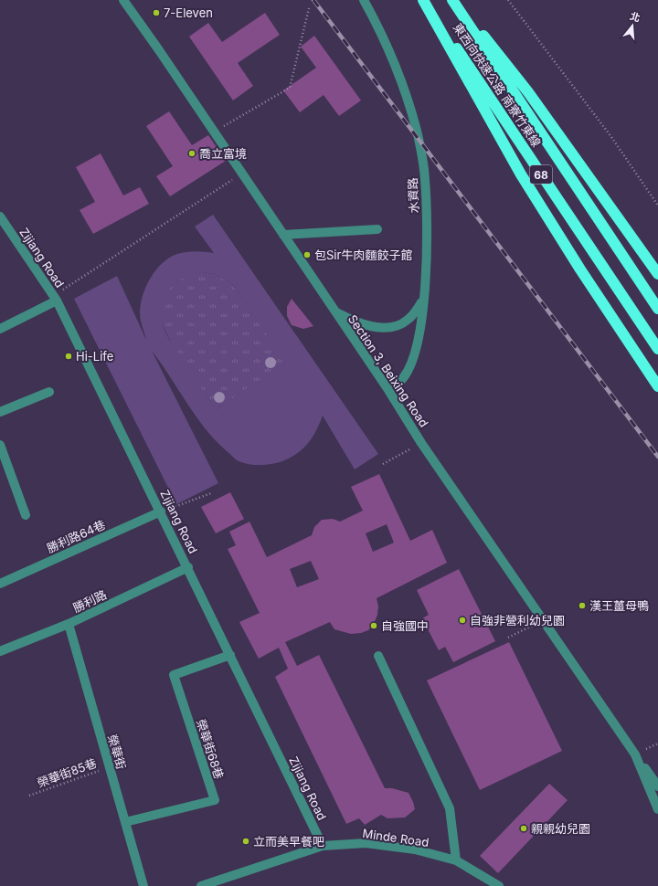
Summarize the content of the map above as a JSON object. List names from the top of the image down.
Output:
{
  "streets": {
    "highway": ["東西向快速公路 南寮竹東線", "68"],
    "street": [
      "水資路",
      "Zijiang Road",
      "Section 3, Beixing Road",
      "勝利路64巷",
      "勝利路",
      "榮華街68巷",
      "榮華街",
      "Minde Road"
    ],
    "path": ["榮華街85巷"]
  },
  "crossings": [
    ["水資路", "Section 3, Beixing Road"],
    ["Zijiang Road", "勝利路64巷"],
    ["Zijiang Road", "勝利路"],
    ["Zijiang Road", "榮華街68巷"],
    ["Zijiang Road", "Minde Road"],
    ["勝利路", "榮華街"],
    ["榮華街68巷", "榮華街"],
    ["榮華街", "榮華街85巷"]
  ],
  "places": [
    "7-Eleven",
    "喬立富境",
    "包Sir牛肉麵餃子館",
    "Hi-Life",
    "漢王薑母鴨",
    "自強非營利幼兒園",
    "自強國中",
    "親親幼兒園",
    "立而美早餐吧"
  ],
  "north": "top"
}
